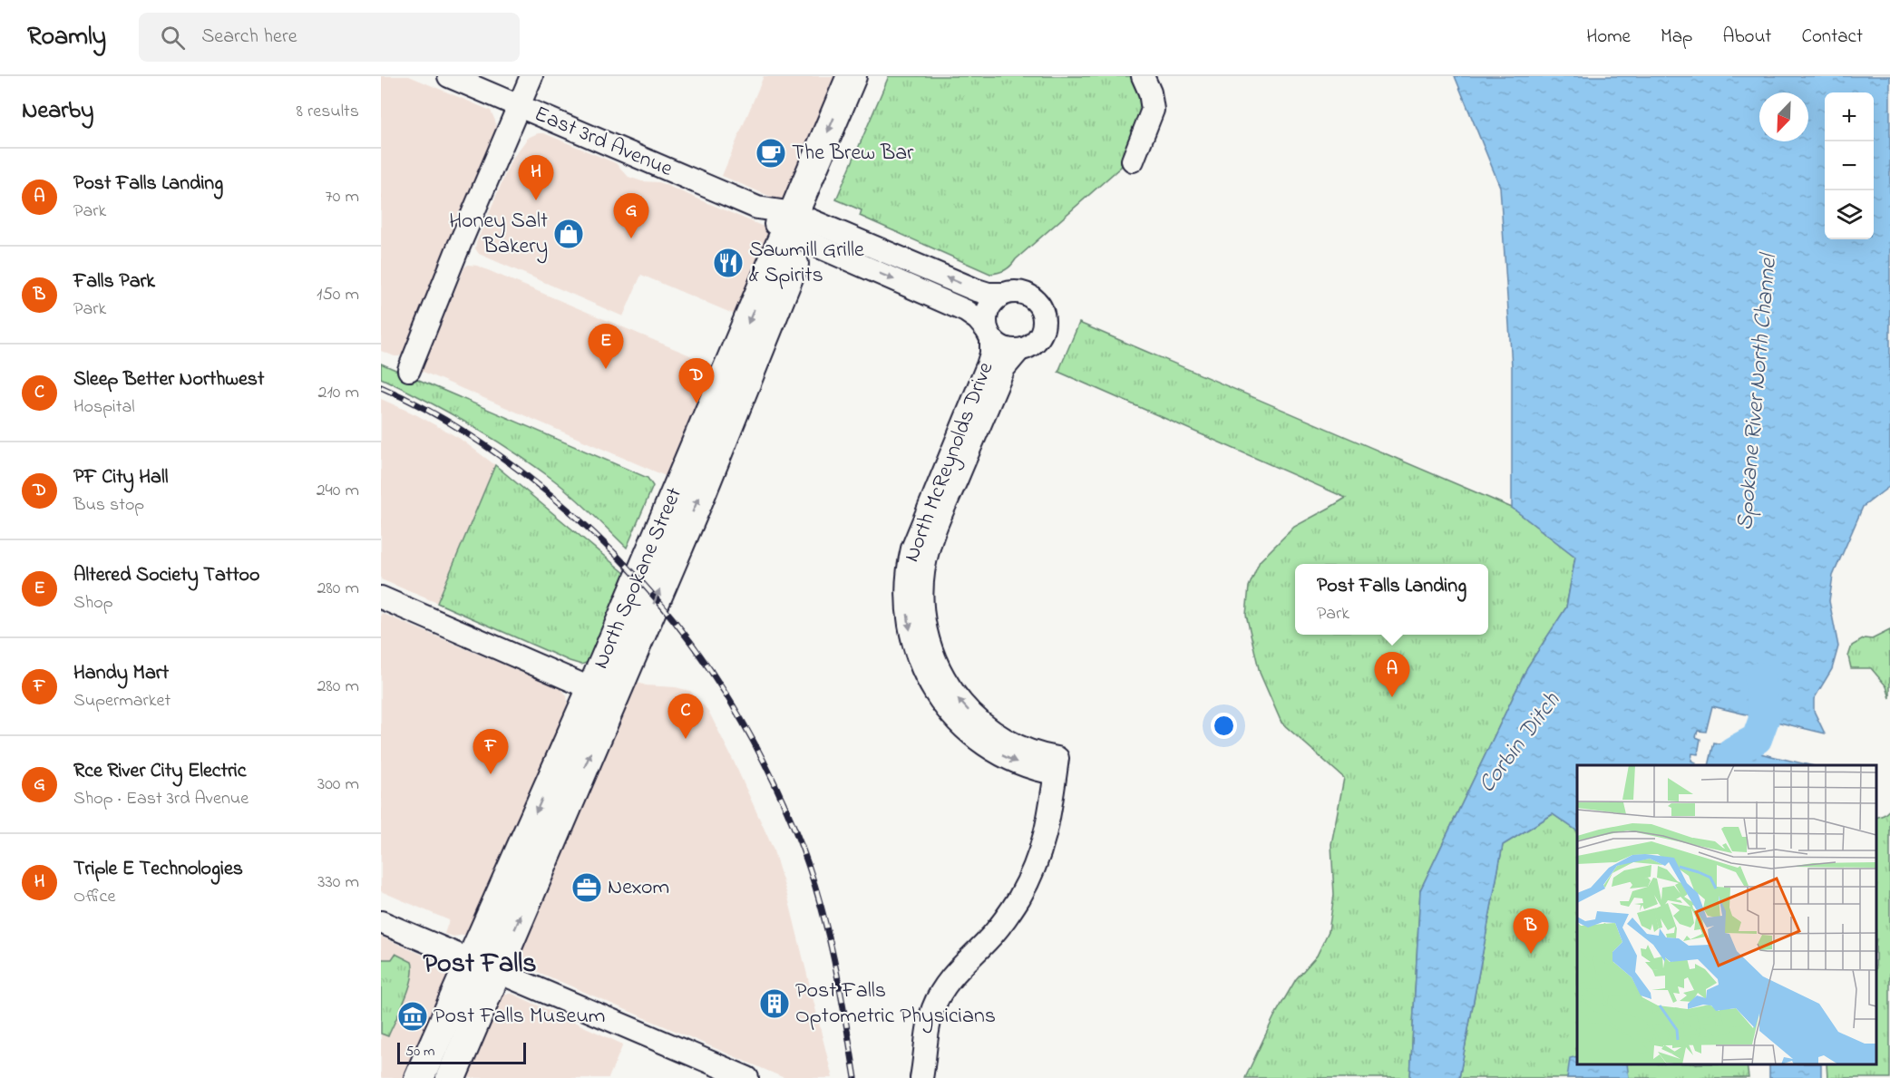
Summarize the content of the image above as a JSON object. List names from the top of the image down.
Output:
{
  "streets": {
    "main road": ["North Spokane Street"],
    "street": ["East 3rd Avenue", "North McReynolds Drive"]
  },
  "crossings": [
    ["East 3rd Avenue", "North Spokane Street"]
  ],
  "districts": ["Post Falls"],
  "water": ["Spokane River North Channel", "Corbin Ditch"],
  "places": {
    "cafe": ["The Brew Bar"],
    "shop": ["Honey Salt Bakery"],
    "restaurant": ["Sawmill Grille & Spirits"],
    "office": ["Nexom"],
    "building": ["Post Falls Optometric Physicians"],
    "museum": ["Post Falls Museum"]
  },
  "scale_bar": "50 m",
  "north": "bottom left",
  "page": {
    "header": "Roamly",
    "search": "Search here",
    "nav": [
      "Home",
      "Map",
      "About",
      "Contact"
    ],
    "heading": ["Nearby", "8 results"],
    "map_buttons": ["+", "−"],
    "list": [
      {
        "mark": "A",
        "name": "Post Falls Landing",
        "note": "Park",
        "value": "70 m"
      },
      {
        "mark": "B",
        "name": "Falls Park",
        "note": "Park",
        "value": "150 m"
      },
      {
        "mark": "C",
        "name": "Sleep Better Northwest",
        "note": "Hospital",
        "value": "210 m"
      },
      {
        "mark": "D",
        "name": "PF City Hall",
        "note": "Bus stop",
        "value": "240 m"
      },
      {
        "mark": "E",
        "name": "Altered Society Tattoo",
        "note": "Shop",
        "value": "280 m"
      },
      {
        "mark": "F",
        "name": "Handy Mart",
        "note": "Supermarket",
        "value": "280 m"
      },
      {
        "mark": "G",
        "name": "Rce River City Electric",
        "note": "Shop · East 3rd Avenue",
        "value": "300 m"
      },
      {
        "mark": "H",
        "name": "Triple E Technologies",
        "note": "Office",
        "value": "330 m"
      }
    ],
    "pins": [
      "H",
      "G",
      "E",
      "D",
      "A",
      "C",
      "F",
      "B"
    ],
    "popup": ["Post Falls Landing", "Park"],
    "scale": "50 m"
  }
}
